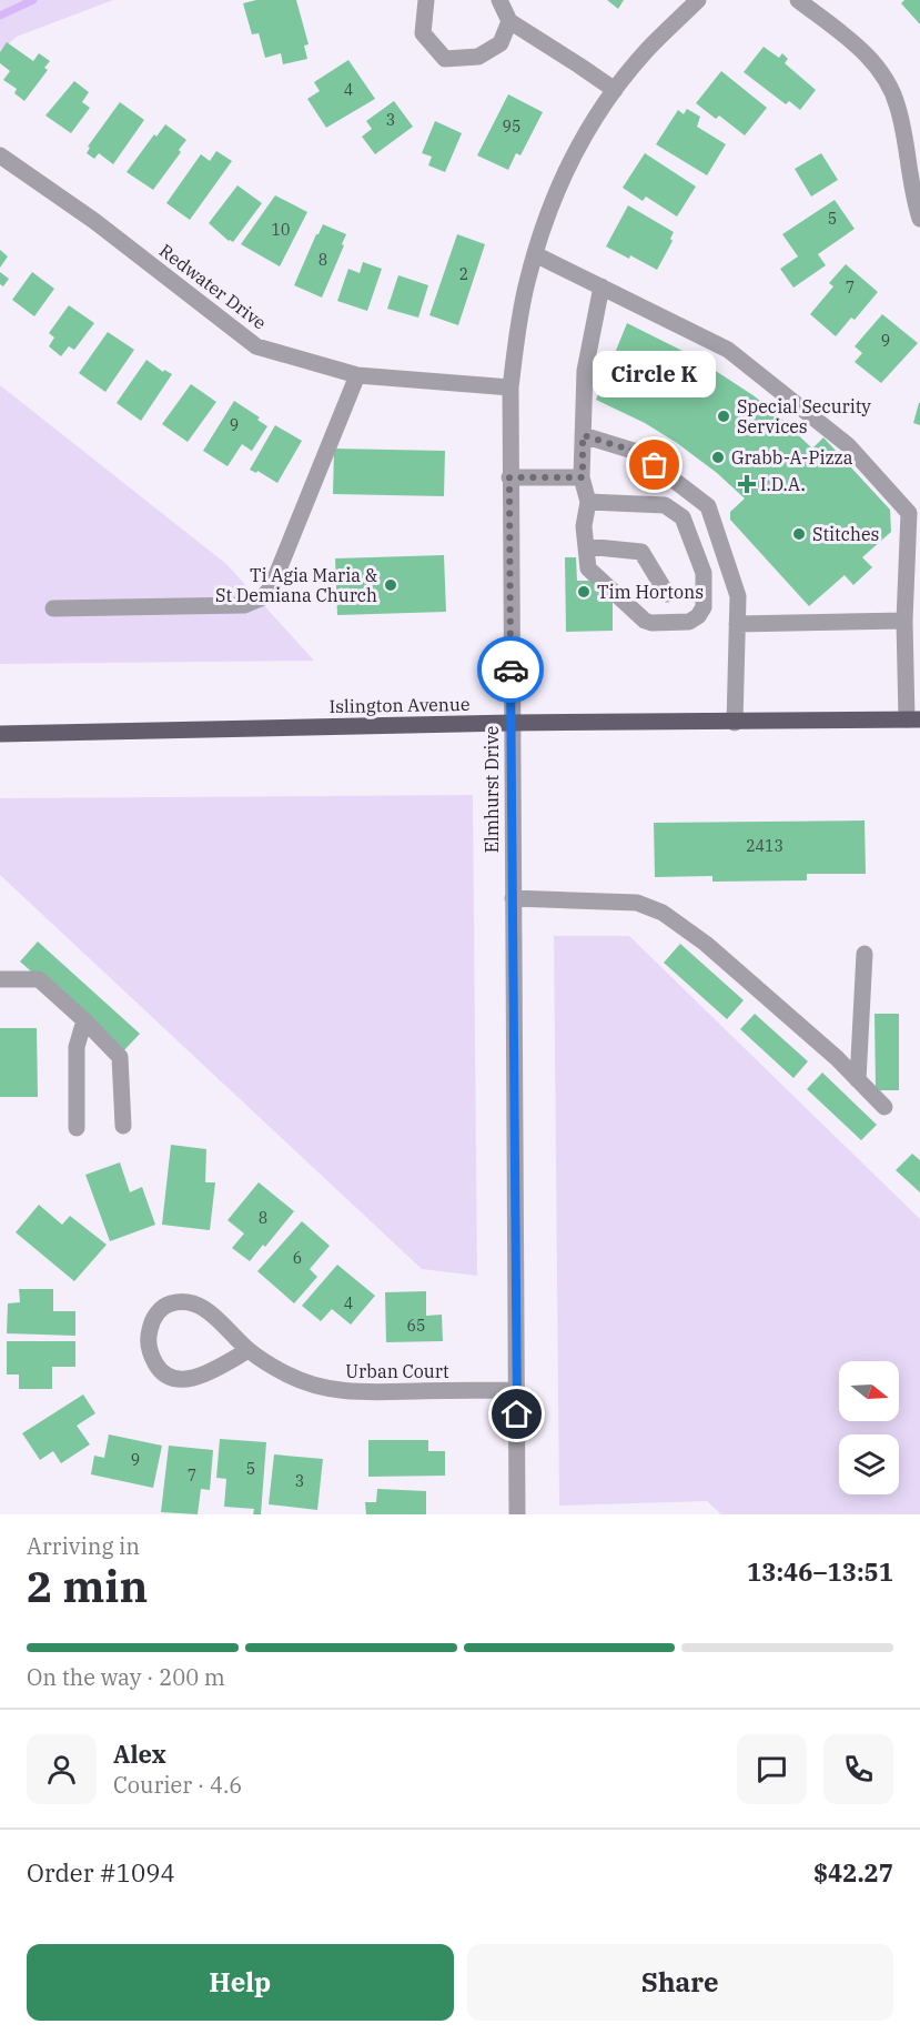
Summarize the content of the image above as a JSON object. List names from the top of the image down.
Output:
{
  "streets": {
    "main road": ["Islington Avenue"],
    "street": ["Redwater Drive", "Elmhurst Drive", "Urban Court"]
  },
  "crossings": [
    ["Redwater Drive", "Elmhurst Drive"],
    ["Islington Avenue", "Elmhurst Drive"],
    ["Elmhurst Drive", "Urban Court"]
  ],
  "places": {
    "other": [
      "Special Security Services",
      "Grabb-A-Pizza",
      "Circle K",
      "Stitches",
      "Ti Agia Maria & St Demiana Church",
      "Tim Hortons"
    ],
    "health": ["I.D.A."]
  },
  "house_numbers": [
    "4",
    "3",
    "95",
    "5",
    "10",
    "8",
    "2",
    "7",
    "9",
    "9",
    "2413",
    "8",
    "6",
    "4",
    "65",
    "9",
    "5",
    "7",
    "3"
  ],
  "north": "right",
  "page": {
    "bubble": "Circle K",
    "heading": ["2 min", "Arriving in", "13:46–13:51"],
    "panel": [
      "Alex",
      "Courier · 4.6",
      "Order #1094",
      "$42.27"
    ],
    "bar": "On the way · 200 m",
    "buttons": ["Help", "Share"]
  }
}
